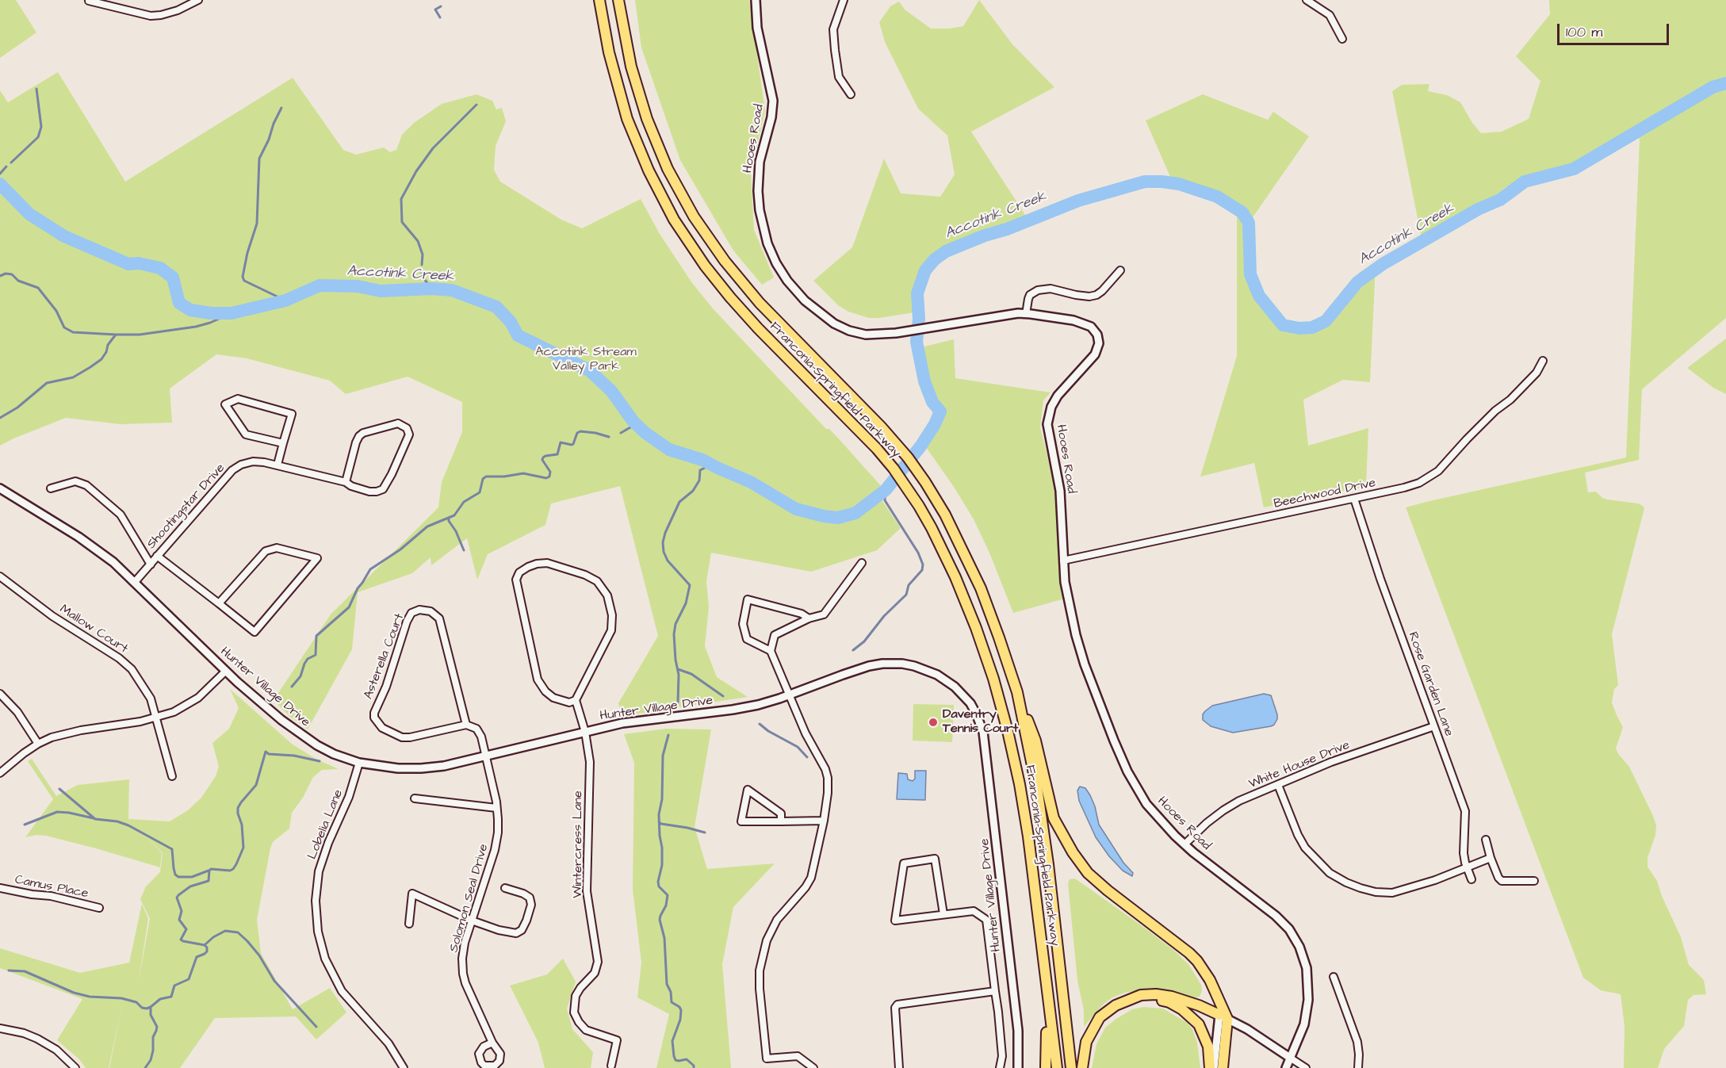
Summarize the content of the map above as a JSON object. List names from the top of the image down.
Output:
{
  "streets": {
    "main road": ["Franconia-Springfield Parkway"],
    "street": [
      "Hooes Road",
      "Beechwood Drive",
      "Shootingstar Drive",
      "Mallow Court",
      "Asterella Court",
      "Rose Garden Lane",
      "Hunter Village Drive",
      "White House Drive",
      "Lobelia Lane",
      "Wintercress Lane",
      "Camus Place",
      "Solomon Seal Drive"
    ]
  },
  "crossings": [
    ["Hooes Road", "Beechwood Drive"],
    ["Hooes Road", "White House Drive"],
    ["Beechwood Drive", "Rose Garden Lane"],
    ["Shootingstar Drive", "Hunter Village Drive"],
    ["Rose Garden Lane", "White House Drive"],
    ["Hunter Village Drive", "Lobelia Lane"],
    ["Hunter Village Drive", "Wintercress Lane"],
    ["Hunter Village Drive", "Solomon Seal Drive"]
  ],
  "water": ["Accotink Creek"],
  "parks": ["Accotink Stream Valley Park"],
  "places": ["Daventry Tennis Court"],
  "scale_bar": "100 m"
}
